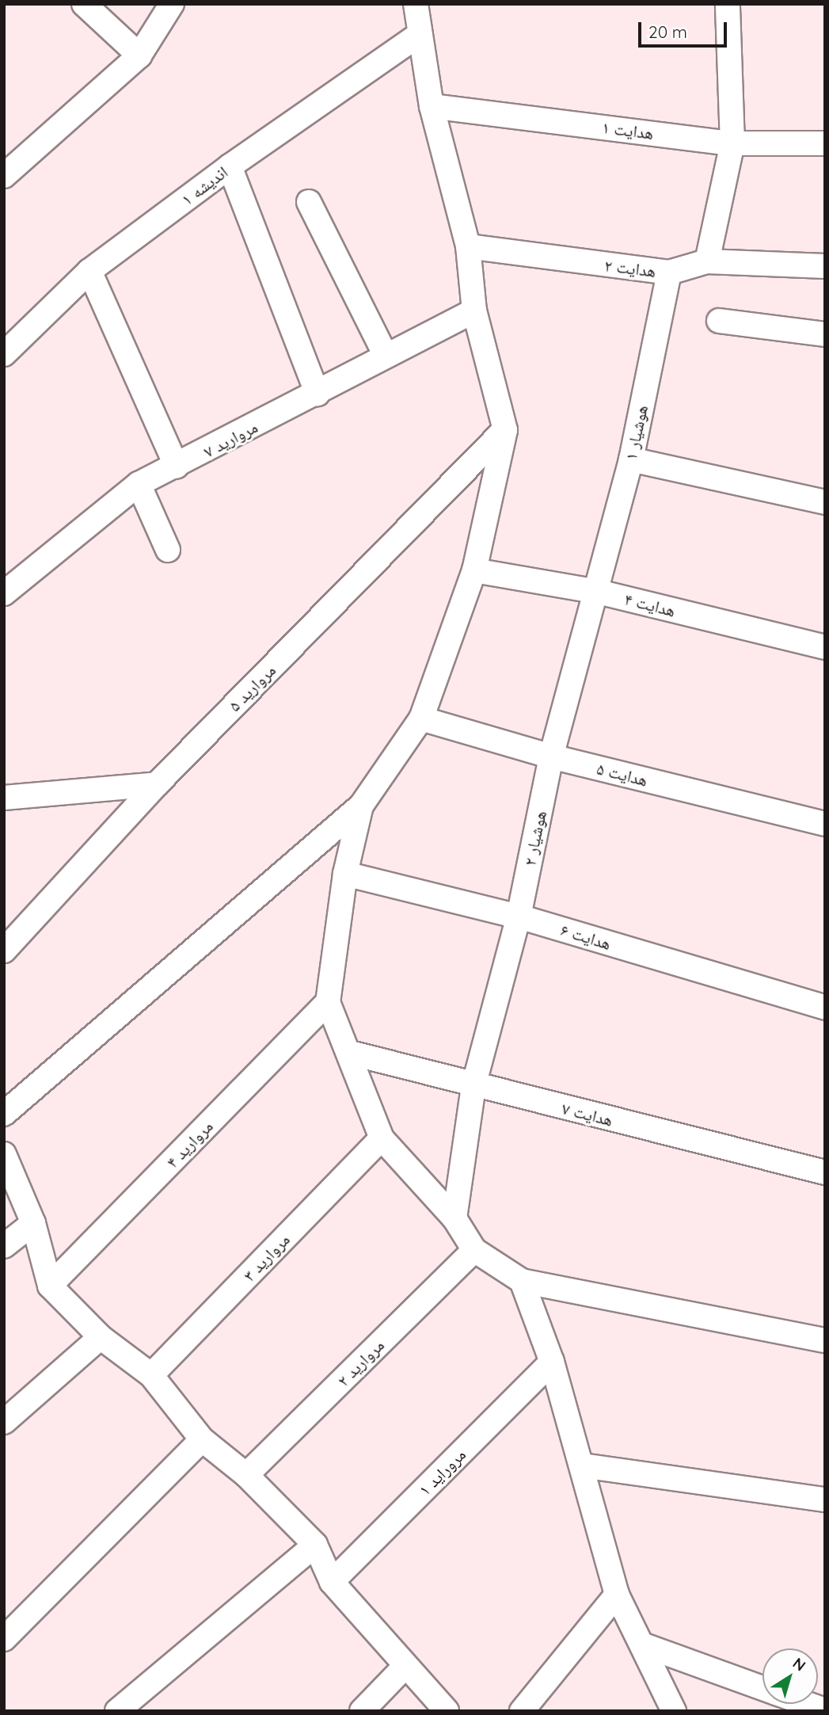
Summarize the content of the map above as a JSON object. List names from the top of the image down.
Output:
{
  "streets": {
    "street": [
      "هدایت ۱",
      "اندیشه ۱",
      "هدایت ۲",
      "هوشیار ۱",
      "مروارید ۷",
      "هدایت ۴",
      "مروارید ۵",
      "هدایت ۵",
      "هوشیار ۲",
      "هدایت ۶",
      "هدایت ۷",
      "مروارید ۴",
      "مروارید ۳",
      "مروارید ۲",
      "مروراید ۱"
    ]
  },
  "crossings": [
    ["هدایت ۲", "هوشیار ۱"],
    ["هوشیار ۱", "هدایت ۴"],
    ["هوشیار ۱", "هوشیار ۲"],
    ["هدایت ۴", "هوشیار ۲"],
    ["هدایت ۵", "هوشیار ۲"],
    ["هوشیار ۲", "هدایت ۶"],
    ["هوشیار ۲", "هدایت ۷"]
  ],
  "scale_bar": "20 m",
  "north": "top right"
}
